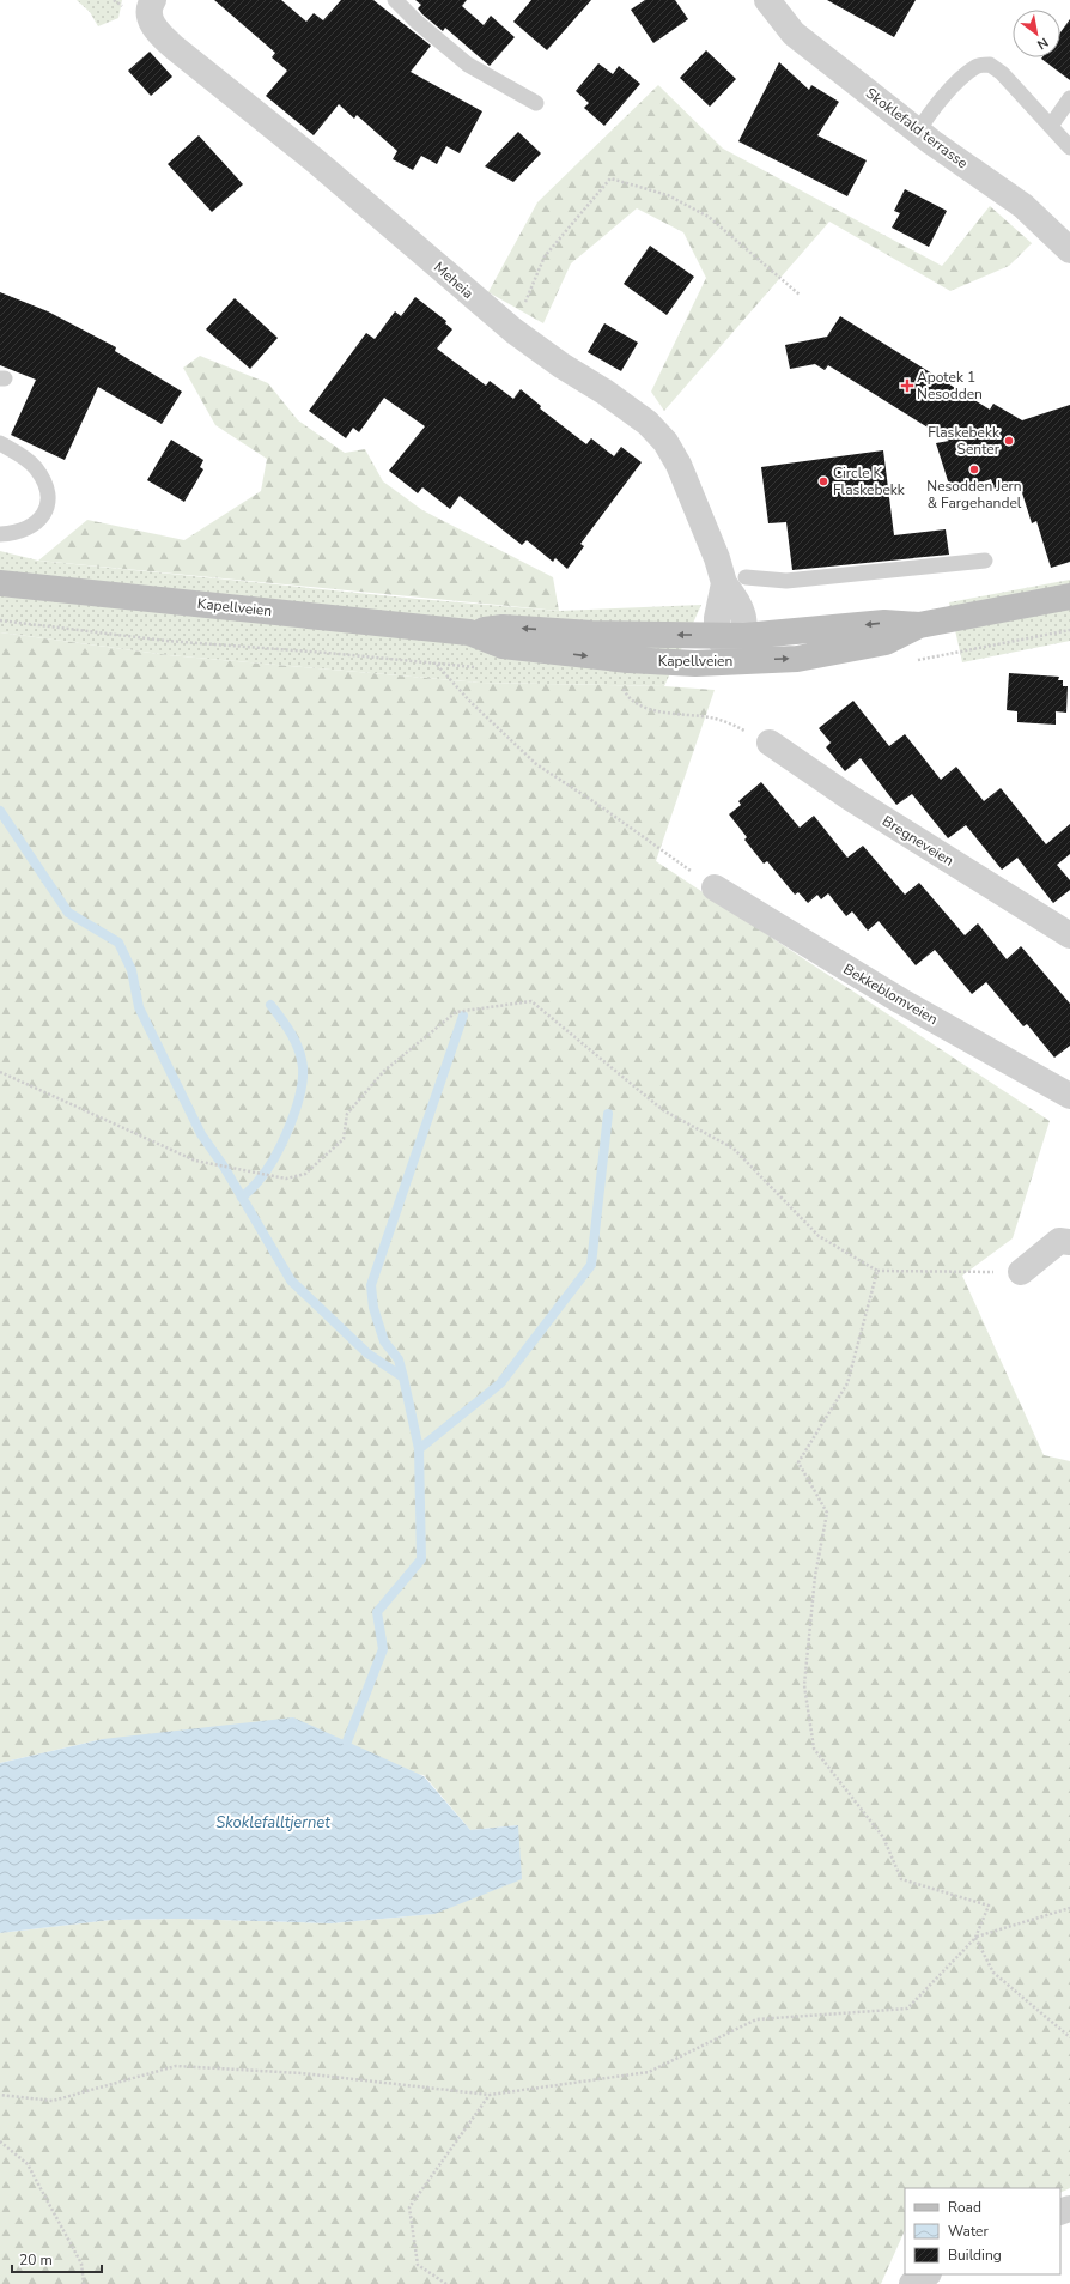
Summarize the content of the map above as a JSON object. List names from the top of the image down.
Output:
{
  "streets": {
    "main road": ["Kapellveien"],
    "street": [
      "Skoklefald terrasse",
      "Meheia",
      "Bregneveien",
      "Bekkeblomveien"
    ]
  },
  "crossings": [
    ["Meheia", "Kapellveien"]
  ],
  "water": ["Skoklefalltjernet"],
  "places": {
    "health": ["Apotek 1 Nesodden"],
    "other": ["Flaskebekk Senter", "Nesodden Jern & Fargehandel", "Circle K Flaskebekk"]
  },
  "legend": ["Road", "Water", "Building"],
  "scale_bar": "20 m",
  "north": "bottom right"
}
